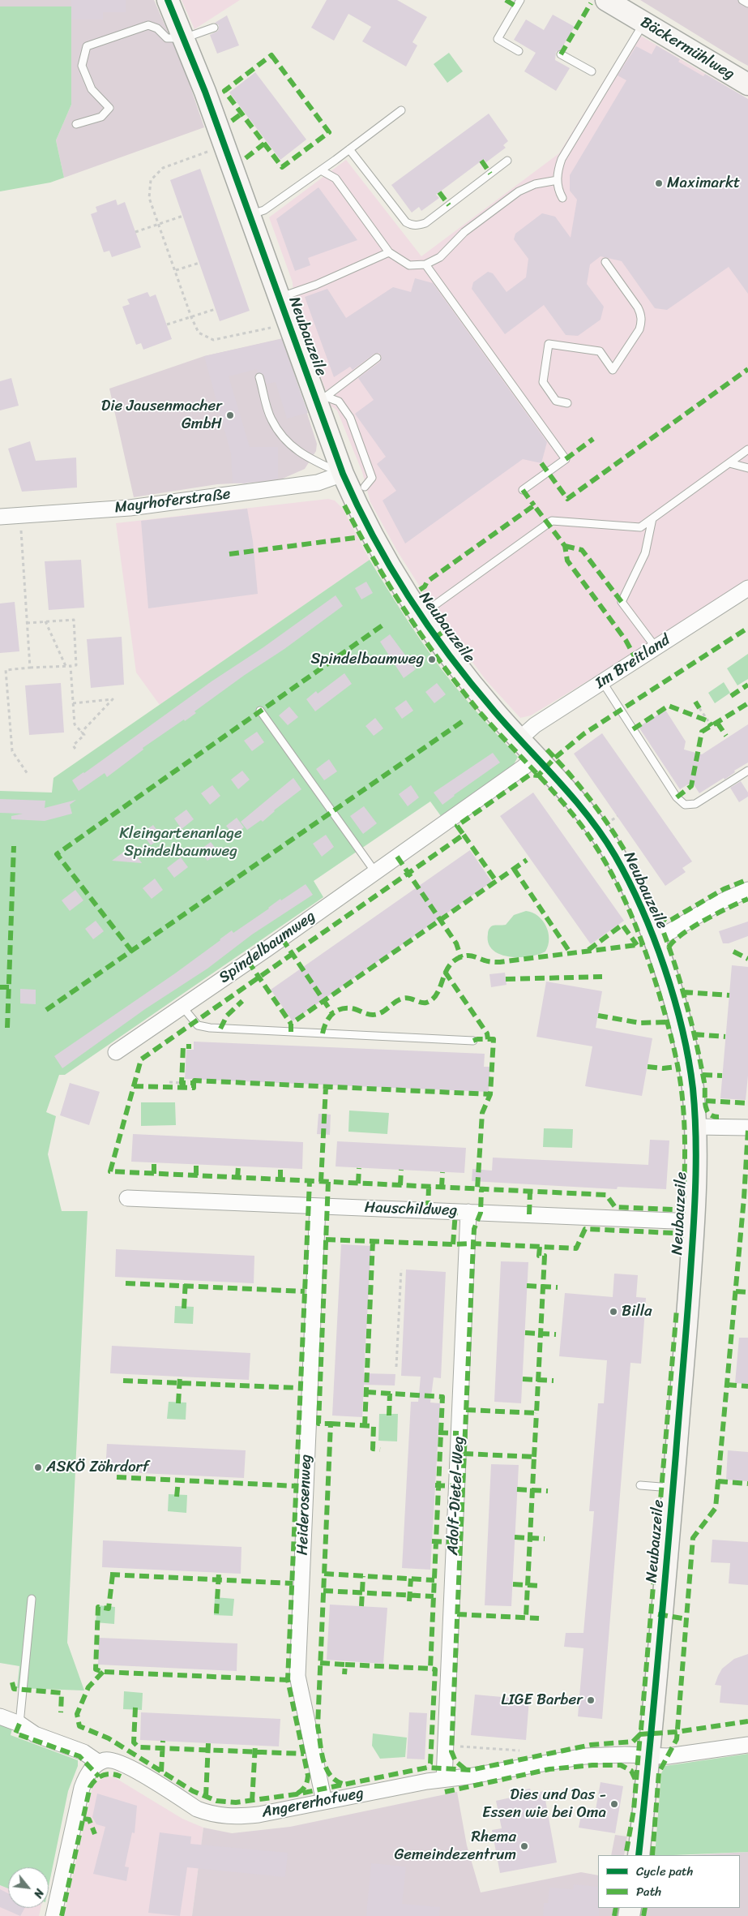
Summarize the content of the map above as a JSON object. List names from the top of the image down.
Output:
{
  "streets": {
    "street": [
      "Bäckermühlweg",
      "Neubauzeile",
      "Mayrhoferstraße",
      "Im Breitland",
      "Spindelbaumweg",
      "Hauschildweg",
      "Adolf-Dietel-Weg",
      "Heiderosenweg",
      "Angererhofweg"
    ]
  },
  "crossings": [
    ["Neubauzeile", "Mayrhoferstraße"],
    ["Neubauzeile", "Im Breitland"],
    ["Neubauzeile", "Spindelbaumweg"],
    ["Neubauzeile", "Hauschildweg"],
    ["Neubauzeile", "Angererhofweg"],
    ["Hauschildweg", "Adolf-Dietel-Weg"],
    ["Hauschildweg", "Heiderosenweg"],
    ["Adolf-Dietel-Weg", "Angererhofweg"],
    ["Heiderosenweg", "Angererhofweg"]
  ],
  "parks": ["Kleingartenanlage Spindelbaumweg"],
  "places": [
    "Maximarkt",
    "Die Jausenmacher GmbH",
    "Spindelbaumweg",
    "Billa",
    "ASKÖ Zöhrdorf",
    "LIGE Barber",
    "Dies und Das - Essen wie bei Oma",
    "Rhema Gemeindezentrum"
  ],
  "legend": ["Cycle path", "Path"],
  "north": "bottom right"
}
